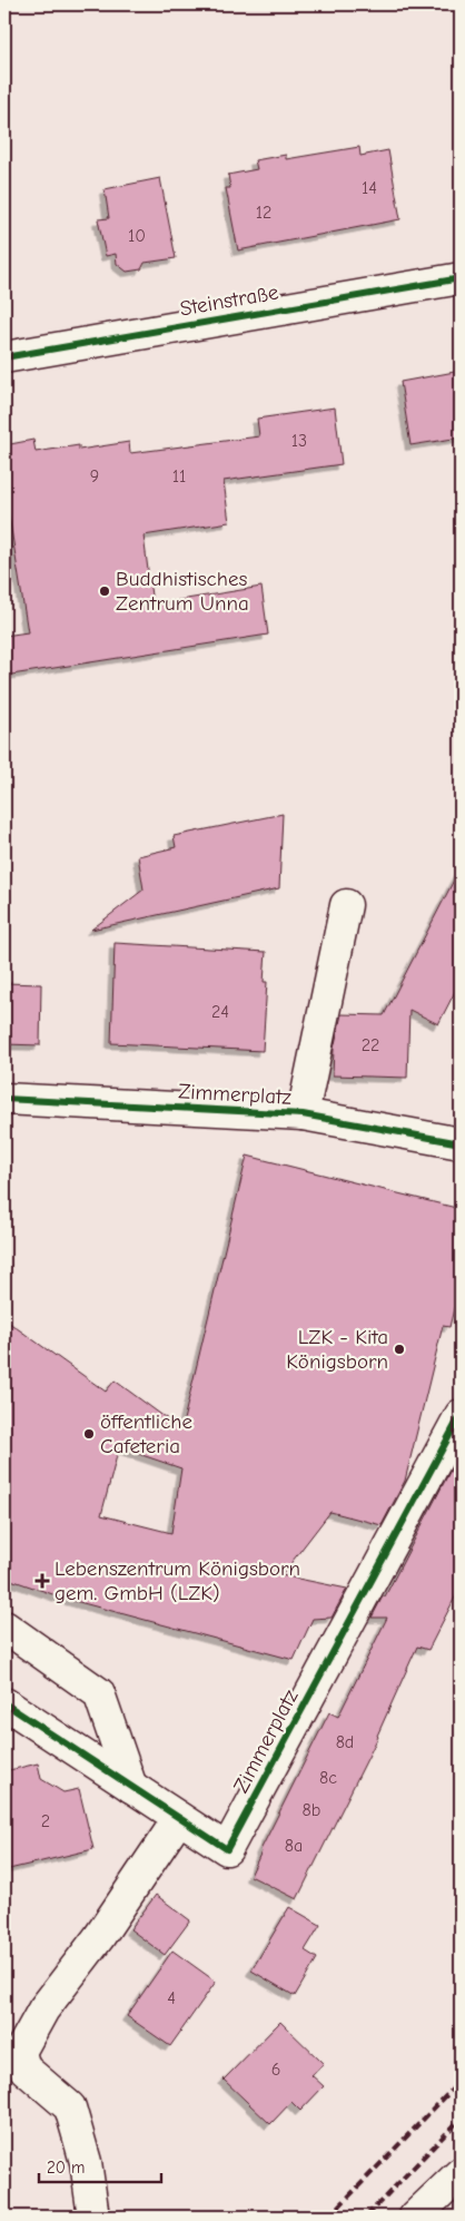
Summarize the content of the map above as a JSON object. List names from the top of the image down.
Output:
{
  "streets": {
    "street": ["Steinstraße", "Zimmerplatz"]
  },
  "places": {
    "other": ["Buddhistisches Zentrum Unna", "LZK - Kita Königsborn", "öffentliche Cafeteria"],
    "health": ["Lebenszentrum Königsborn gem. GmbH (LZK)"]
  },
  "house_numbers": [
    "14",
    "12",
    "10",
    "13",
    "9",
    "11",
    "24",
    "22",
    "8d",
    "8c",
    "8b",
    "2",
    "8a",
    "4",
    "6"
  ],
  "scale_bar": "20 m"
}
